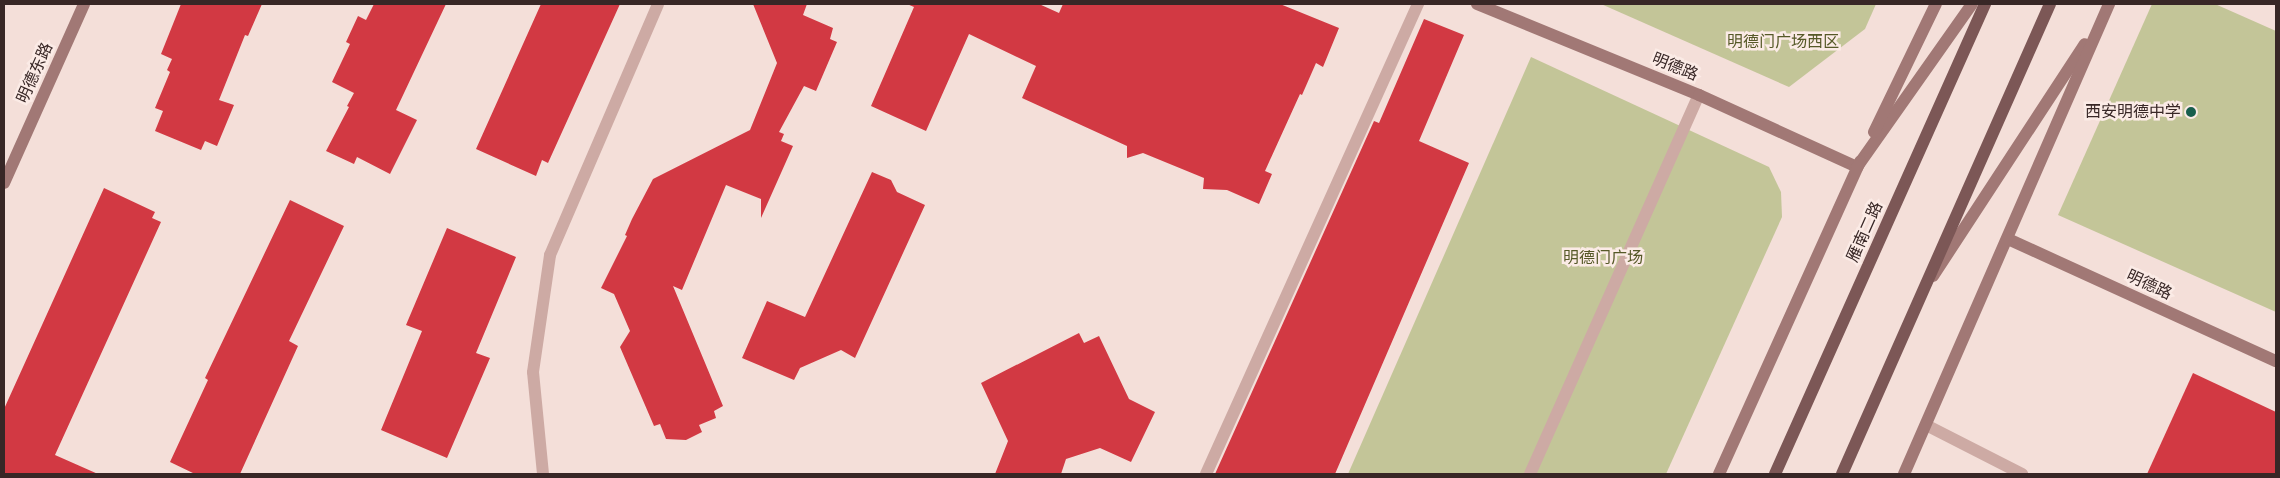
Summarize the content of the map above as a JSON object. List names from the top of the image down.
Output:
{
  "streets": {
    "main road": ["明德路", "明德东路", "雁南二路"]
  },
  "parks": ["明德门广场西区", "明德门广场"],
  "places": ["西安明德中学"]
}
